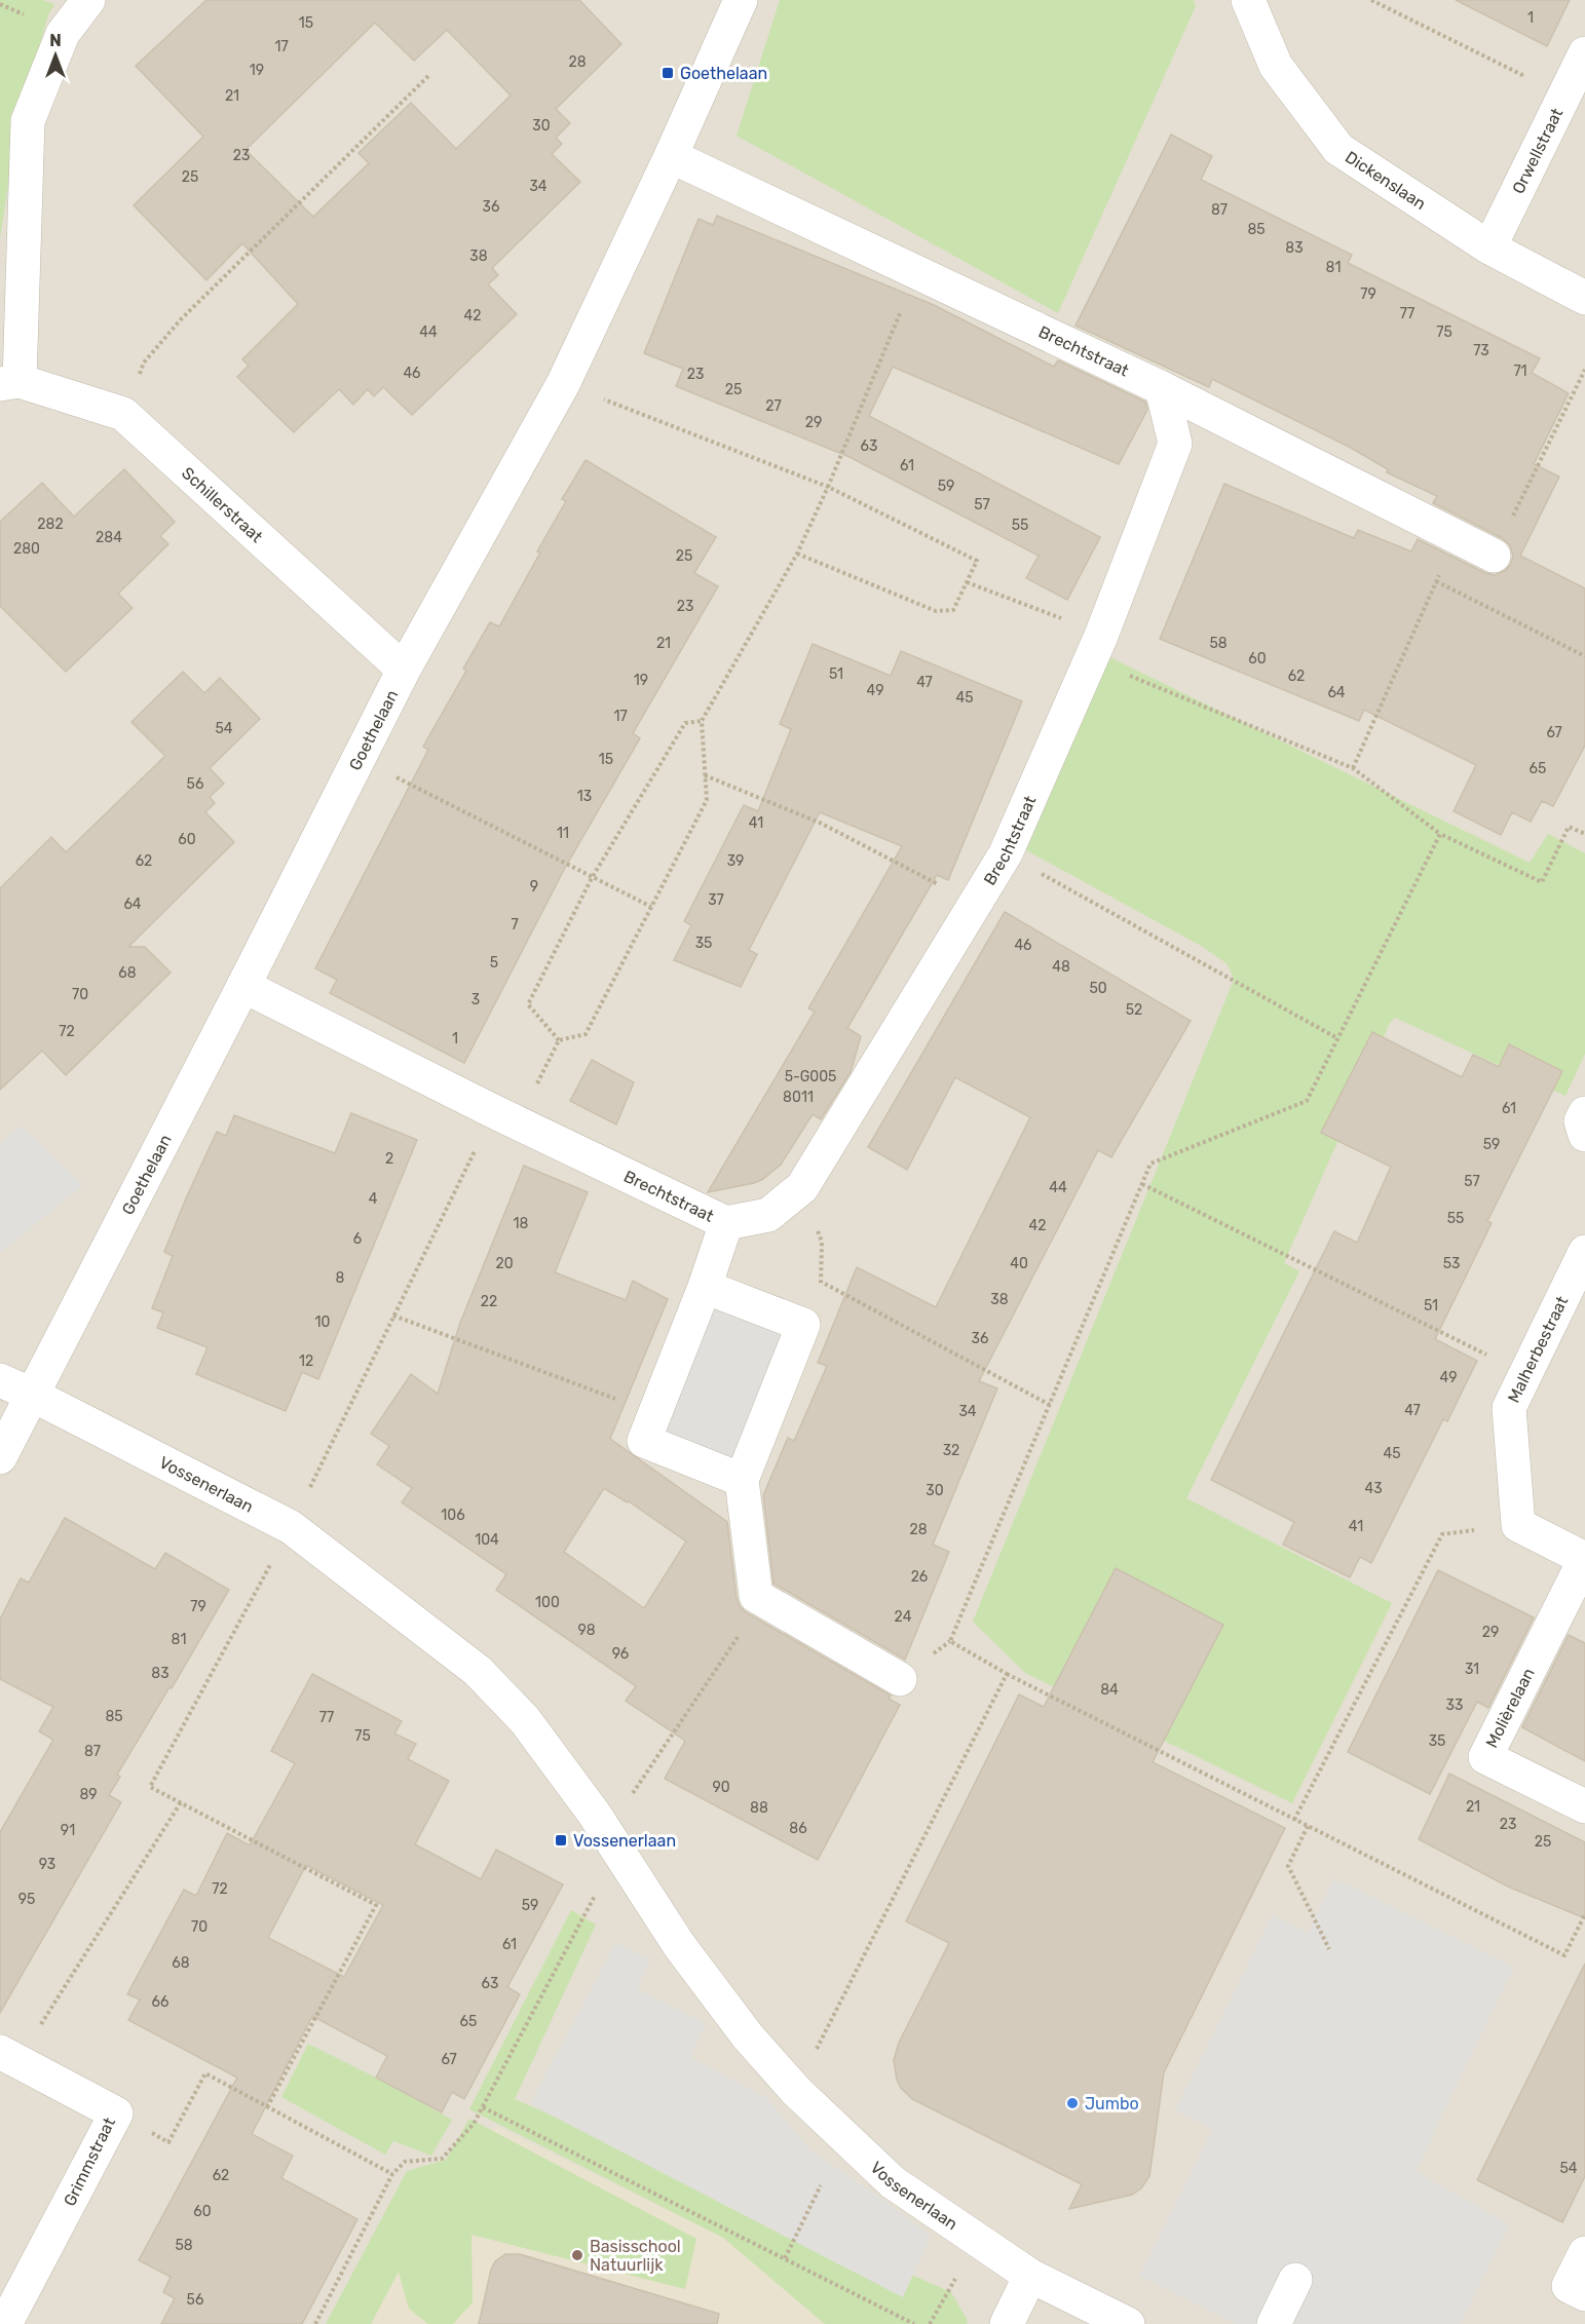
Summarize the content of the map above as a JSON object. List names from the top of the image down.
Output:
{
  "streets": {
    "street": [
      "Orwellstraat",
      "Dickenslaan",
      "Brechtstraat",
      "Schillerstraat",
      "Goethelaan",
      "Malherbestraat",
      "Vossenerlaan",
      "Molièrelaan",
      "Grimmstraat"
    ]
  },
  "crossings": [
    ["Orwellstraat", "Dickenslaan"],
    ["Brechtstraat", "Goethelaan"],
    ["Schillerstraat", "Goethelaan"],
    ["Goethelaan", "Vossenerlaan"]
  ],
  "places": {
    "transit": ["Goethelaan", "Vossenerlaan"],
    "other": ["Jumbo", "Basisschool Natuurlijk"]
  },
  "house_numbers": [
    "1",
    "15",
    "17",
    "28",
    "19",
    "21",
    "30",
    "23",
    "25",
    "34",
    "36",
    "87",
    "85",
    "83",
    "38",
    "81",
    "79",
    "77",
    "42",
    "44",
    "75",
    "73",
    "71",
    "46",
    "23",
    "25",
    "27",
    "29",
    "63",
    "61",
    "59",
    "57",
    "282",
    "55",
    "284",
    "280",
    "25",
    "23",
    "21",
    "58",
    "60",
    "51",
    "62",
    "19",
    "47",
    "49",
    "64",
    "45",
    "17",
    "54",
    "67",
    "15",
    "65",
    "56",
    "13",
    "41",
    "11",
    "60",
    "62",
    "39",
    "9",
    "37",
    "64",
    "7",
    "35",
    "46",
    "5",
    "48",
    "68",
    "50",
    "70",
    "3",
    "52",
    "72",
    "1",
    "5-G005",
    "8011",
    "61",
    "59",
    "2",
    "57",
    "44",
    "4",
    "55",
    "18",
    "42",
    "6",
    "20",
    "40",
    "53",
    "8",
    "38",
    "22",
    "51",
    "10",
    "36",
    "12",
    "49",
    "47",
    "34",
    "32",
    "45",
    "43",
    "30",
    "106",
    "41",
    "28",
    "104",
    "26",
    "100",
    "79",
    "24",
    "98",
    "29",
    "81",
    "96",
    "31",
    "83",
    "84",
    "33",
    "85",
    "77",
    "75",
    "35",
    "87",
    "90",
    "89",
    "21",
    "88",
    "23",
    "86",
    "91",
    "25",
    "93",
    "72",
    "95",
    "59",
    "70",
    "61",
    "68",
    "63",
    "66",
    "65",
    "67",
    "54",
    "62",
    "60",
    "58",
    "56"
  ],
  "north": "top"
}
